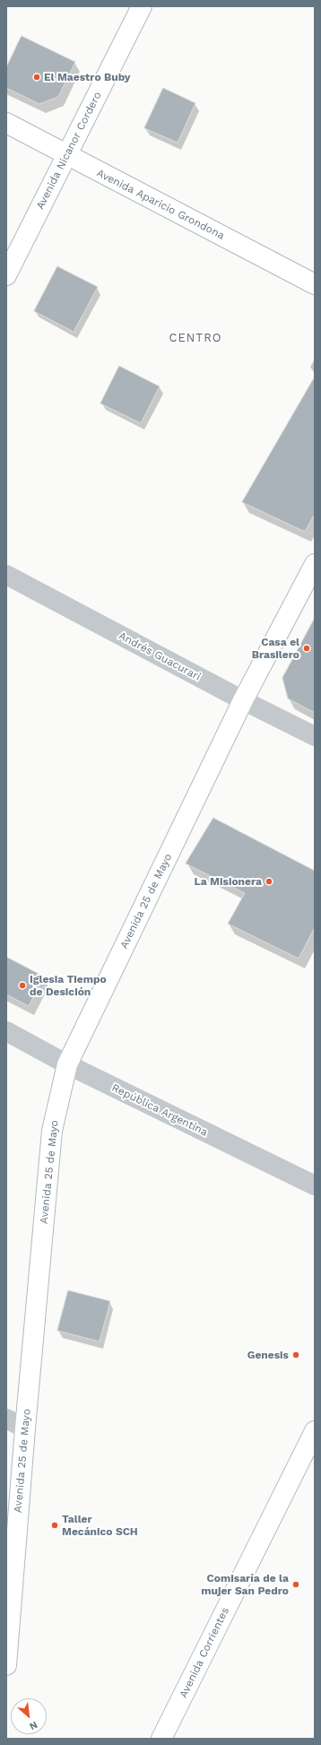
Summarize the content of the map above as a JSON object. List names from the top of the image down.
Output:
{
  "streets": {
    "main road": [
      "Avenida Nicanor Cordero",
      "Avenida Aparicio Grondona",
      "Avenida 25 de Mayo",
      "Avenida Corrientes"
    ],
    "street": ["Andrés Guacurari", "República Argentina"]
  },
  "crossings": [
    ["Avenida Nicanor Cordero", "Avenida Aparicio Grondona"],
    ["Andrés Guacurari", "Avenida 25 de Mayo"],
    ["Avenida 25 de Mayo", "República Argentina"]
  ],
  "districts": ["CENTRO"],
  "places": [
    "El Maestro Buby",
    "Casa el Brasilero",
    "La Misionera",
    "Iglesia Tiempo de Desición",
    "Genesis",
    "Taller Mecánico SCH",
    "Comisaría de la mujer San Pedro"
  ],
  "north": "bottom right"
}
